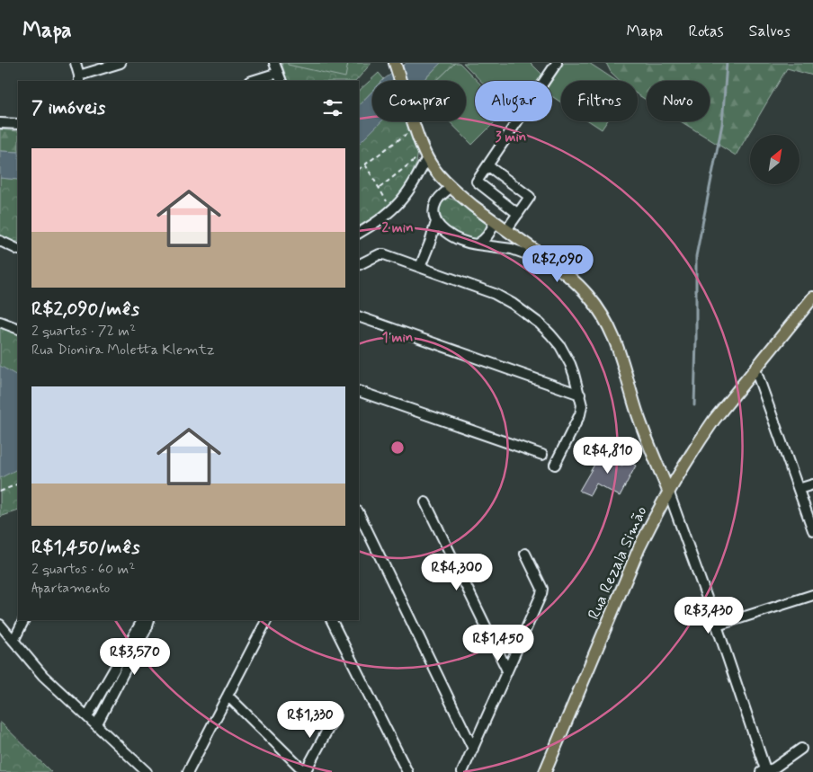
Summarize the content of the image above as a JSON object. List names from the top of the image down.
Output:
{
  "streets": {
    "main road": ["Rua Rezala Simão"]
  },
  "north": "top right",
  "page": {
    "header": "Mapa",
    "nav": ["Mapa", "Rotas", "Salvos"],
    "chip": [
      "Comprar",
      "Alugar",
      "Filtros",
      "Novo"
    ],
    "heading": "7 imóveis",
    "list": [
      {
        "name": "R$2,090/mês",
        "note": "2 quartos · 72 m² · Rua Dionira Moletta Klemtz"
      },
      {
        "name": "R$1,450/mês",
        "note": "2 quartos · 60 m² · Apartamento"
      }
    ],
    "price": [
      "R$2,090",
      "R$4,810",
      "R$4,300",
      "R$3,430",
      "R$1,450",
      "R$3,570",
      "R$1,330"
    ]
  },
  "rings": ["3 min", "2 min", "1 min"]
}
